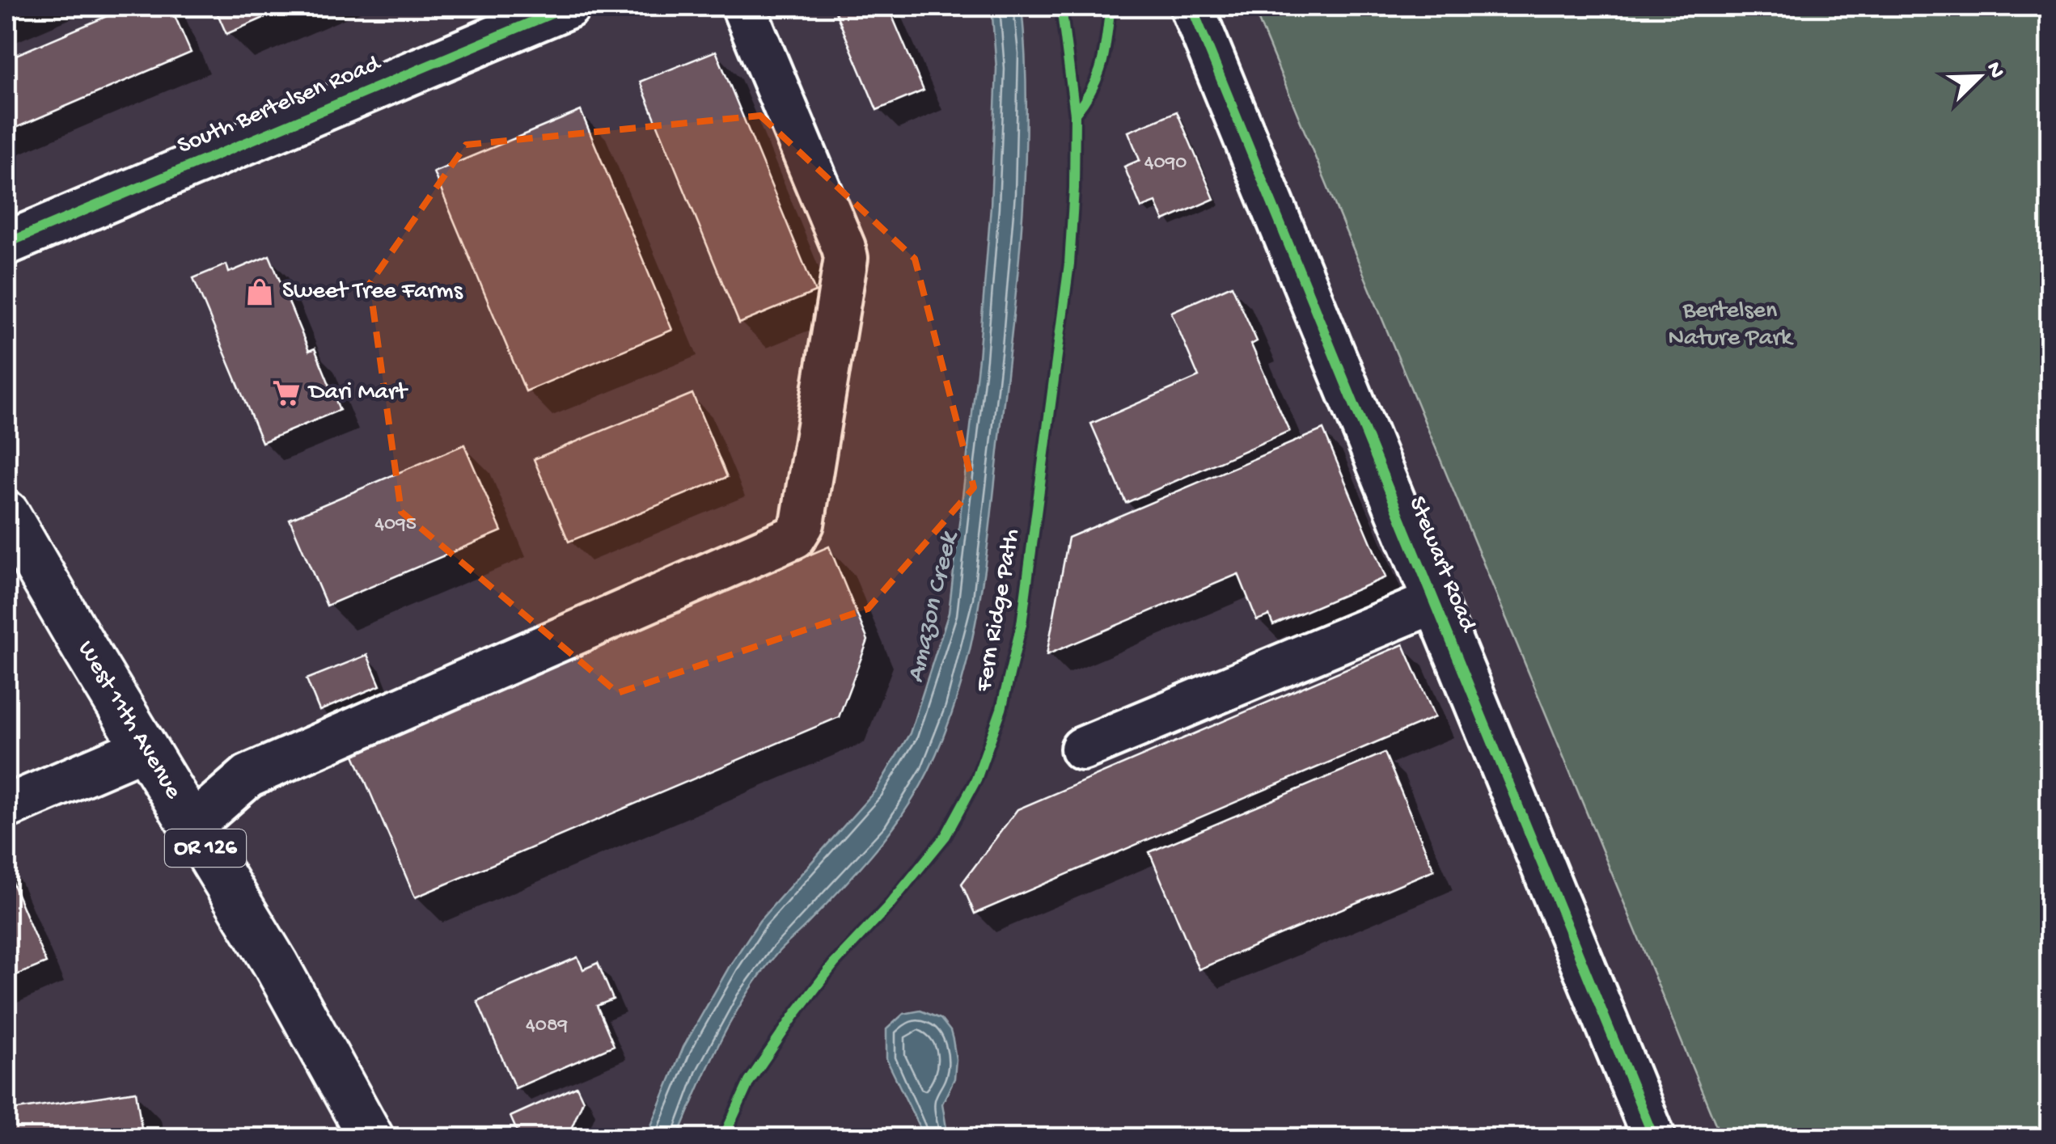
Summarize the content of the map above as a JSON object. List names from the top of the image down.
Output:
{
  "streets": {
    "main road": ["West 11th Avenue", "OR 126"],
    "street": ["South Bertelsen Road", "Stewart Road"],
    "cycle path": ["Fern Ridge Path"]
  },
  "water": ["Amazon Creek"],
  "parks": ["Bertelsen Nature Park"],
  "places": {
    "shop": ["Sweet Tree Farms"],
    "supermarket": ["Dari Mart"]
  },
  "house_numbers": ["4090", "4095", "4089"],
  "north": "top right"
}
